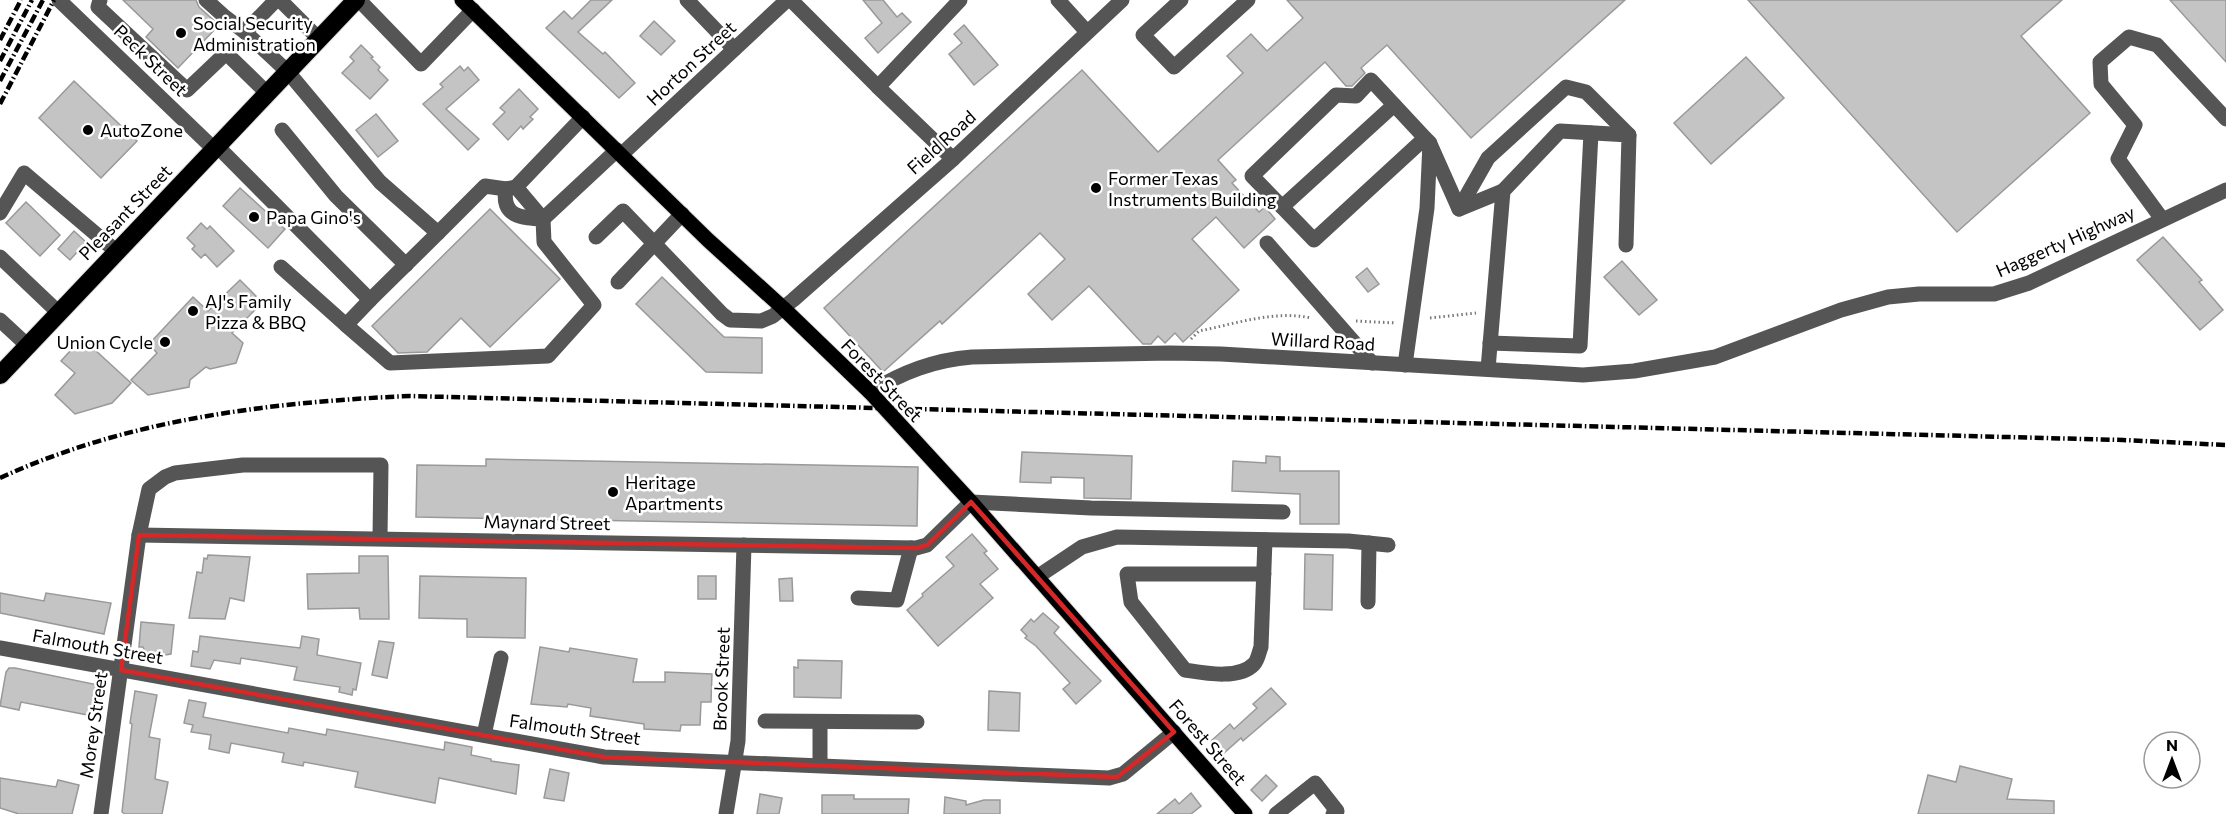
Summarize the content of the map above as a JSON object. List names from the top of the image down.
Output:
{
  "streets": {
    "highway": ["Pleasant Street"],
    "main road": ["Forest Street"],
    "street": [
      "Peck Street",
      "Horton Street",
      "Field Road",
      "Haggerty Highway",
      "Willard Road",
      "Maynard Street",
      "Falmouth Street",
      "Brook Street",
      "Morey Street"
    ]
  },
  "crossings": [
    ["Peck Street", "Pleasant Street"],
    ["Horton Street", "Forest Street"],
    ["Field Road", "Forest Street"],
    ["Haggerty Highway", "Willard Road"],
    ["Willard Road", "Forest Street"],
    ["Forest Street", "Maynard Street"],
    ["Forest Street", "Falmouth Street"],
    ["Maynard Street", "Brook Street"],
    ["Maynard Street", "Morey Street"],
    ["Falmouth Street", "Brook Street"],
    ["Falmouth Street", "Morey Street"]
  ],
  "places": [
    "Social Security Administration",
    "AutoZone",
    "Former Texas Instruments Building",
    "Papa Gino's",
    "AJ's Family Pizza & BBQ",
    "Union Cycle",
    "Heritage Apartments"
  ],
  "north": "top"
}
